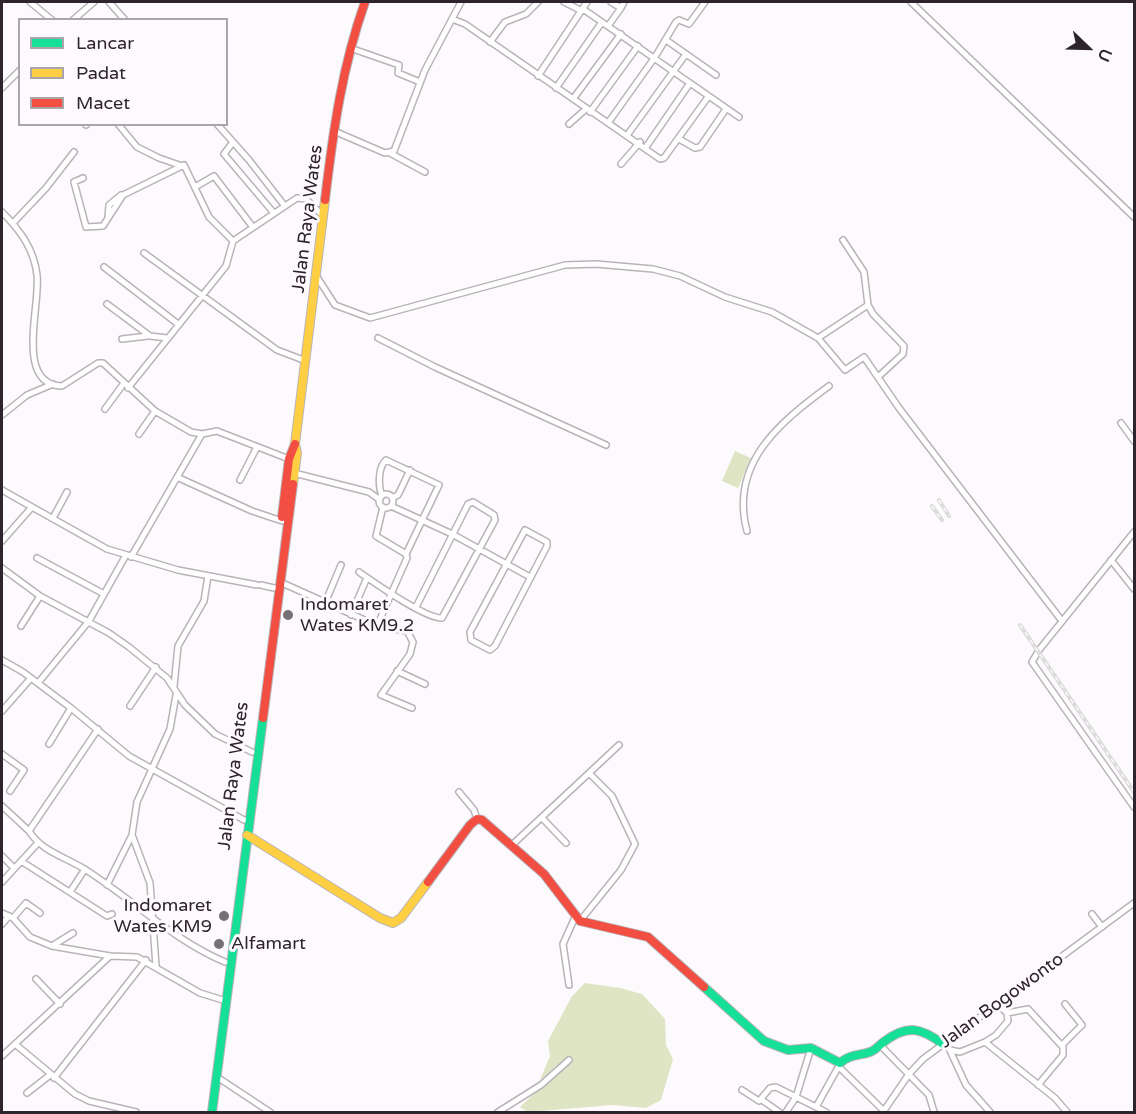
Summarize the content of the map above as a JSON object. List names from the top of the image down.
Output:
{
  "streets": {
    "main road": ["Jalan Raya Wates"],
    "street": ["Jalan Bogowonto"]
  },
  "places": ["Indomaret Wates KM9.2", "Indomaret Wates KM9", "Alfamart"],
  "legend": ["Lancar", "Padat", "Macet"],
  "north": "bottom right"
}
